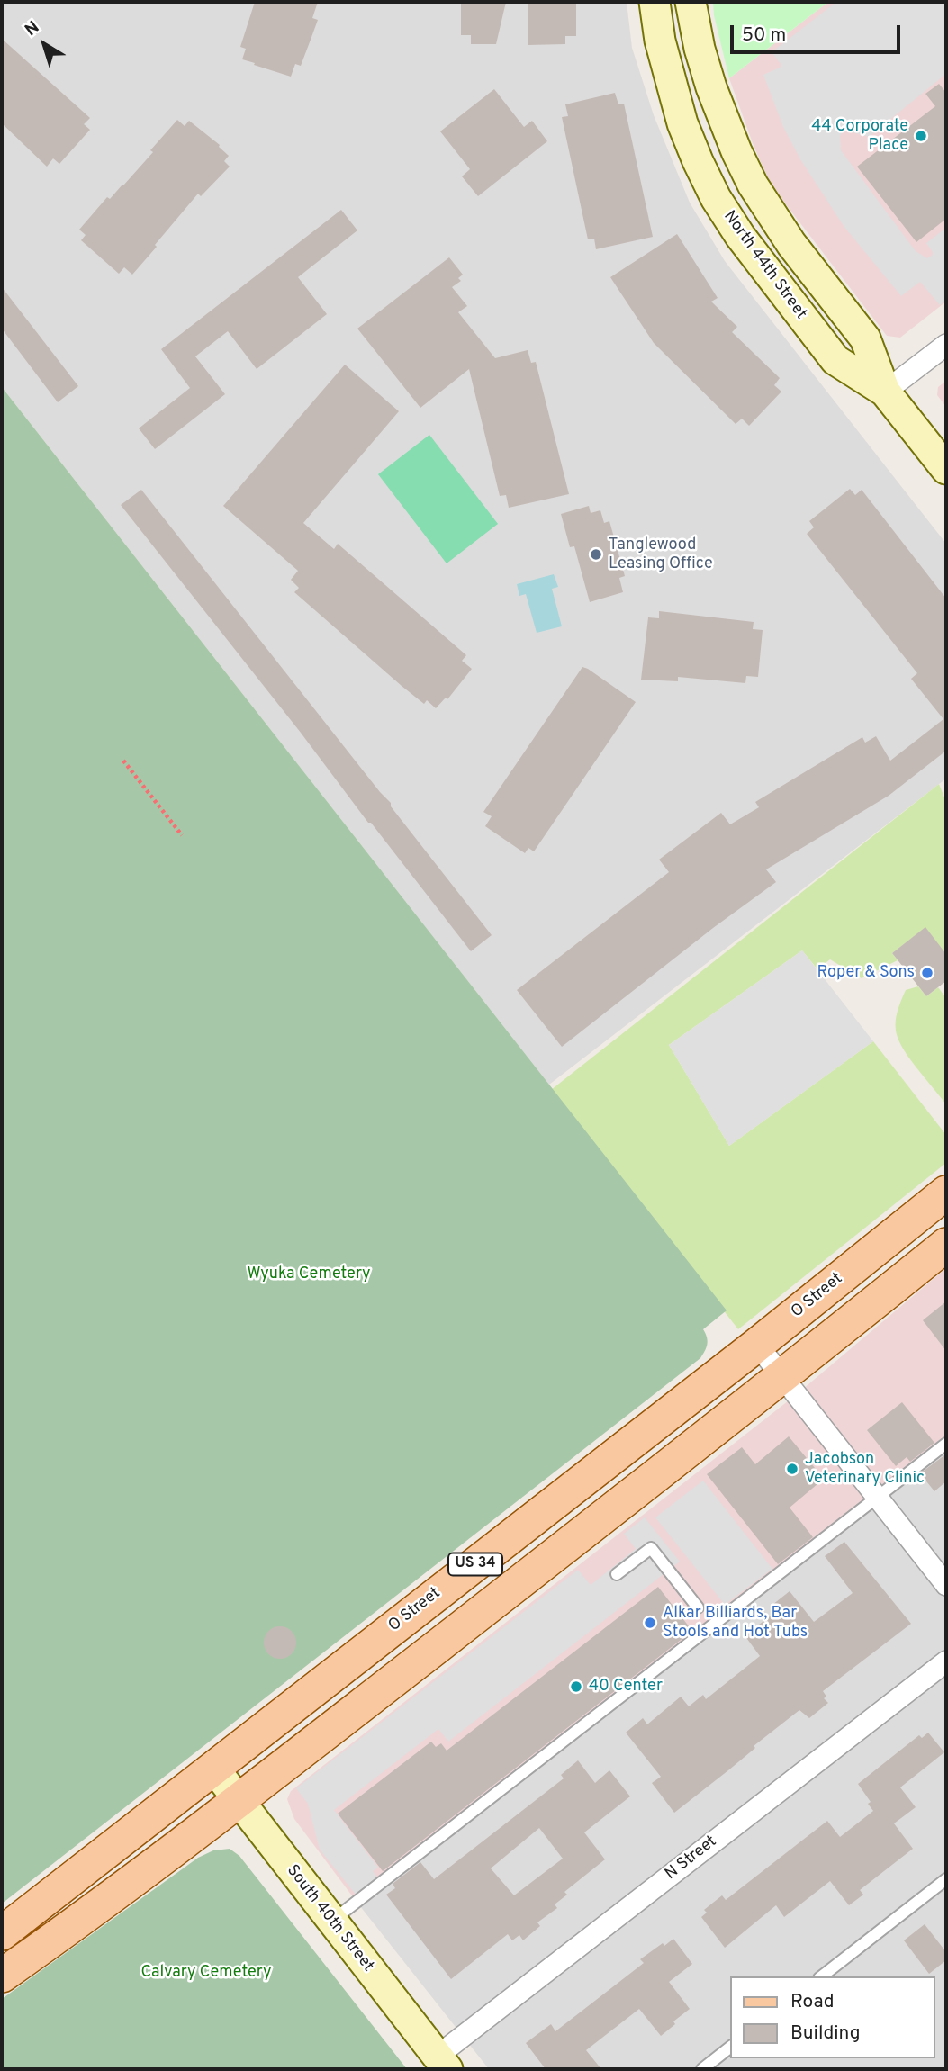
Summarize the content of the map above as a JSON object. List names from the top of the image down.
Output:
{
  "streets": {
    "main road": [
      "North 44th Street",
      "O Street",
      "US 34",
      "South 40th Street"
    ],
    "street": ["N Street"]
  },
  "crossings": [
    ["O Street", "South 40th Street"],
    ["US 34", "South 40th Street"],
    ["N Street", "South 40th Street"]
  ],
  "parks": ["Wyuka Cemetery", "Calvary Cemetery"],
  "places": [
    "44 Corporate Place",
    "Tanglewood Leasing Office",
    "Roper & Sons",
    "Jacobson Veterinary Clinic",
    "Alkar Billiards, Bar Stools and Hot Tubs",
    "40 Center"
  ],
  "legend": ["Road", "Building"],
  "scale_bar": "50 m",
  "north": "top left"
}
